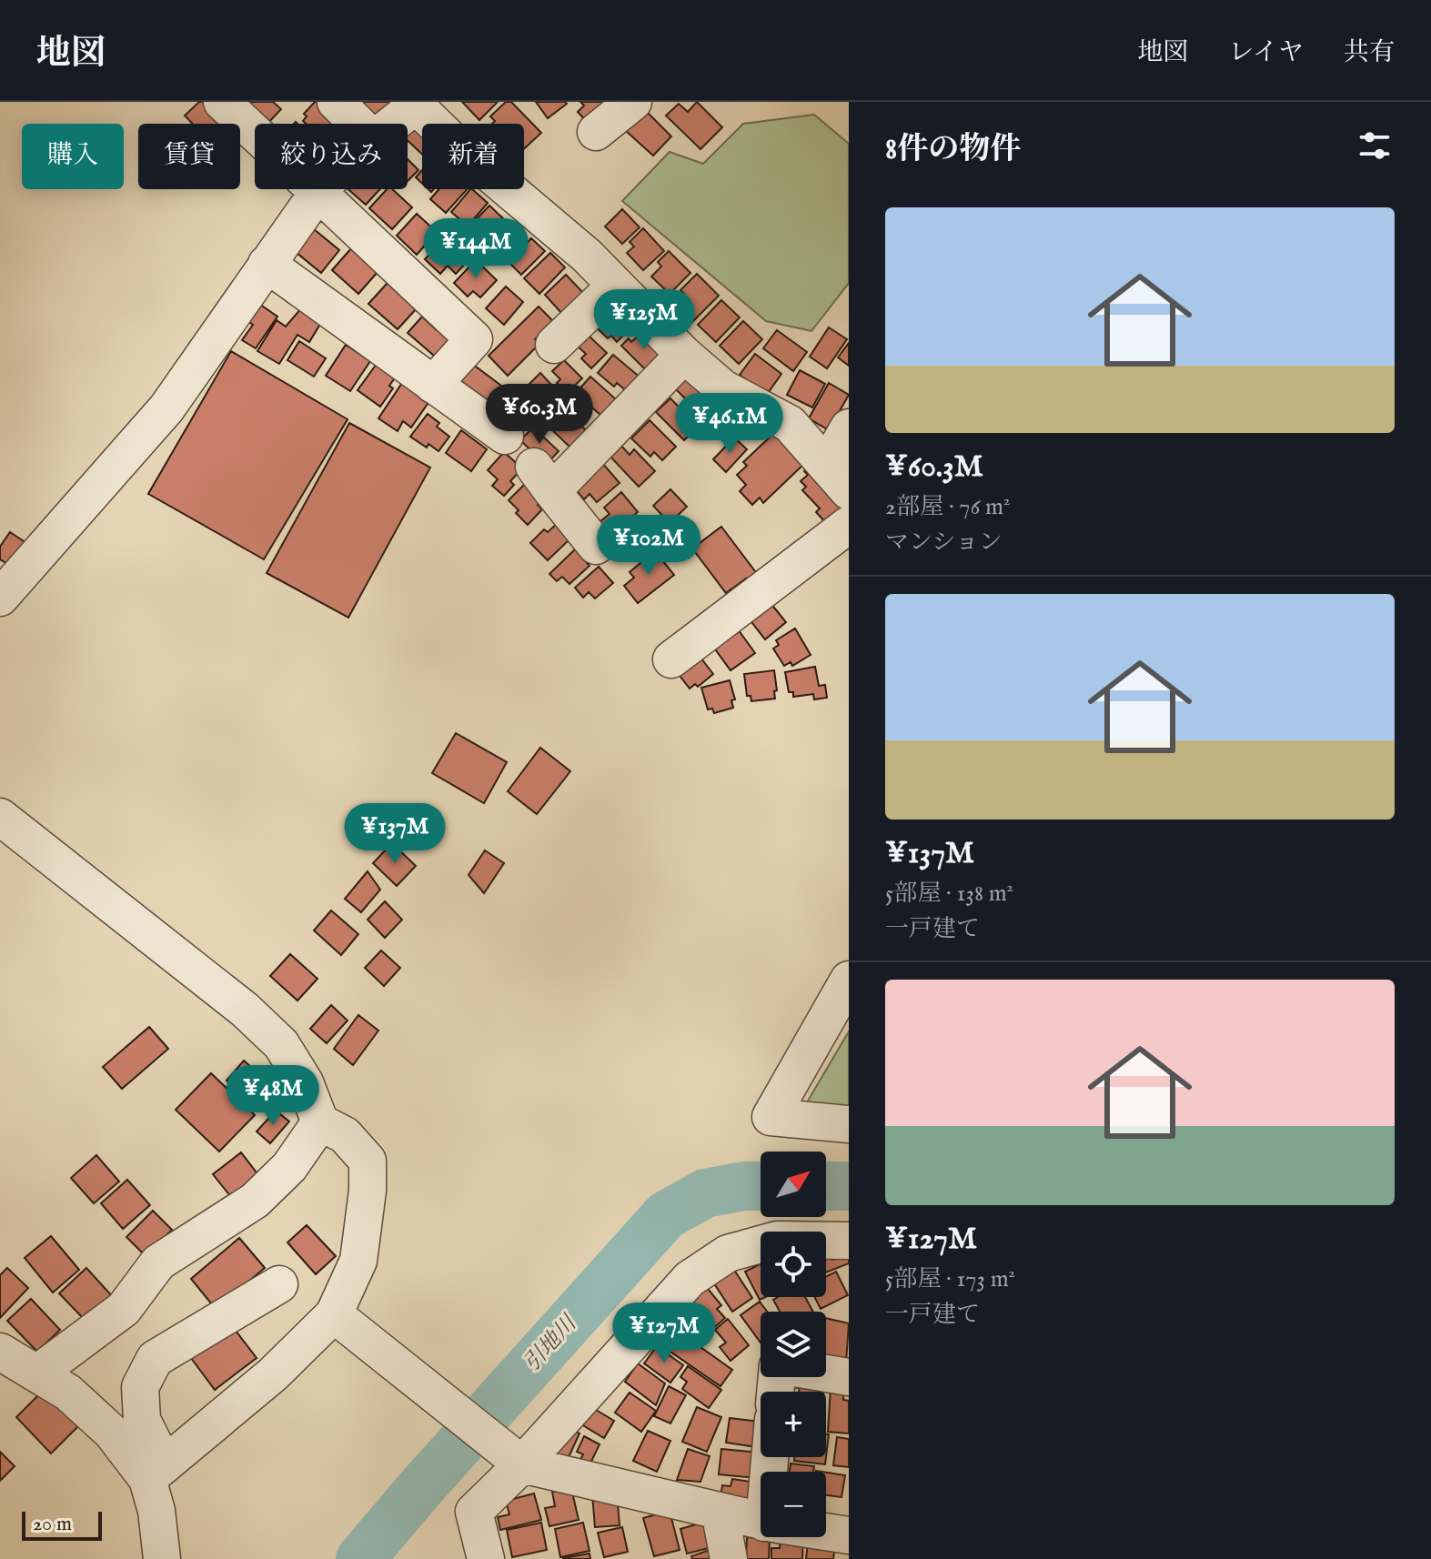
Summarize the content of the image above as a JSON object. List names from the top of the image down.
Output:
{
  "water": ["引地川"],
  "scale_bar": "20 m",
  "north": "top right",
  "page": {
    "header": "地図",
    "nav": ["地図", "レイヤ", "共有"],
    "heading": "8件の物件",
    "chip": [
      "購入",
      "賃貸",
      "絞り込み",
      "新着"
    ],
    "list": [
      {
        "name": "¥60.3M",
        "note": "2部屋 · 76 m² · マンション"
      },
      {
        "name": "¥137M",
        "note": "5部屋 · 138 m² · 一戸建て"
      },
      {
        "name": "¥127M",
        "note": "5部屋 · 173 m² · 一戸建て"
      }
    ],
    "price": [
      "¥144M",
      "¥125M",
      "¥60.3M",
      "¥46.1M",
      "¥102M",
      "¥137M",
      "¥48M",
      "¥127M"
    ],
    "map_buttons": ["+", "−"],
    "scale": "20 m"
  }
}
